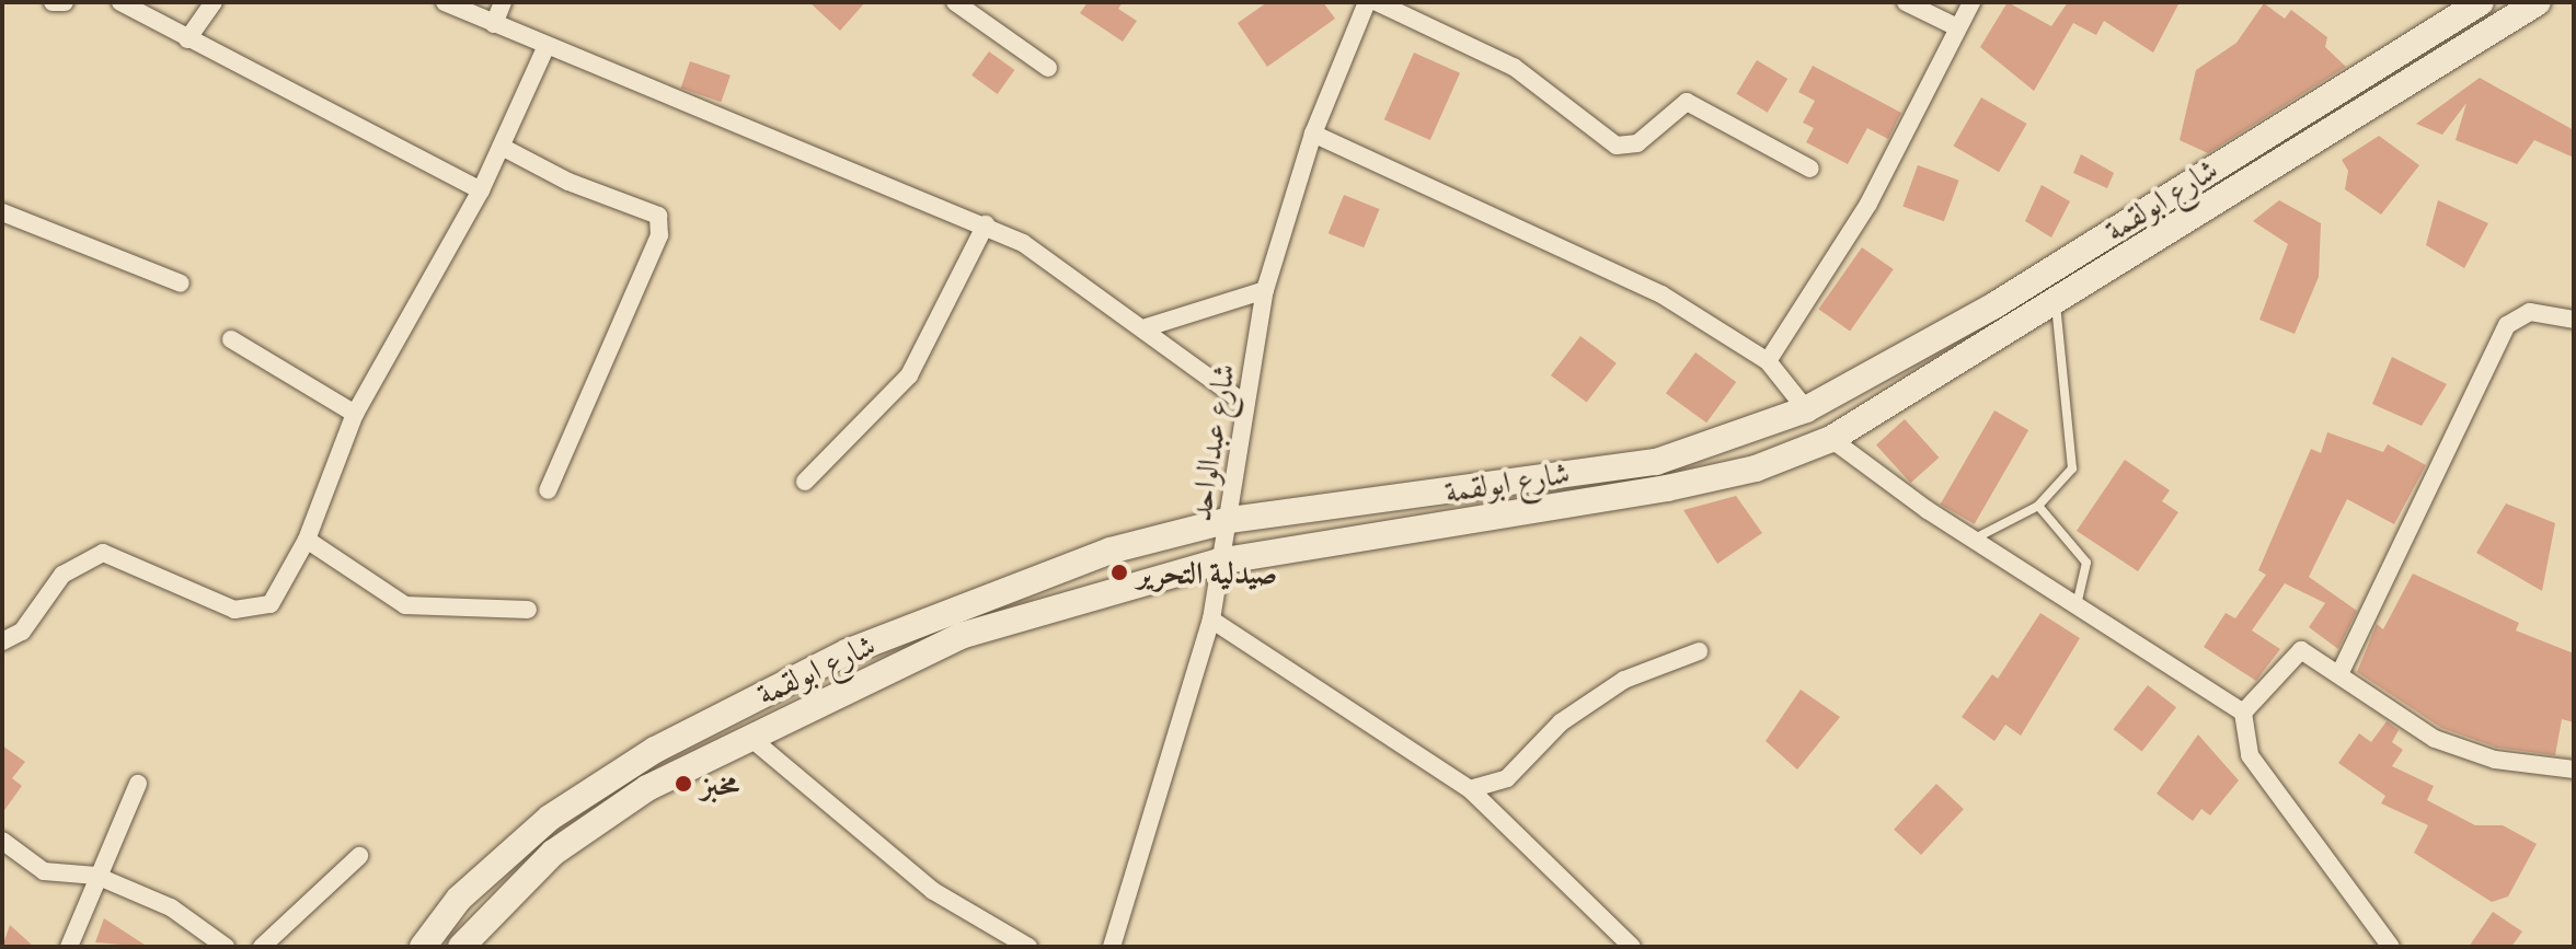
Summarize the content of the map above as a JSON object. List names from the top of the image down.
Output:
{
  "streets": {
    "street": ["شارع ابولقمة", "شارع عبدالواحد"]
  },
  "crossings": [
    ["شارع ابولقمة", "شارع عبدالواحد"]
  ],
  "places": ["صيدلية التحرير", "مخبز"]
}
